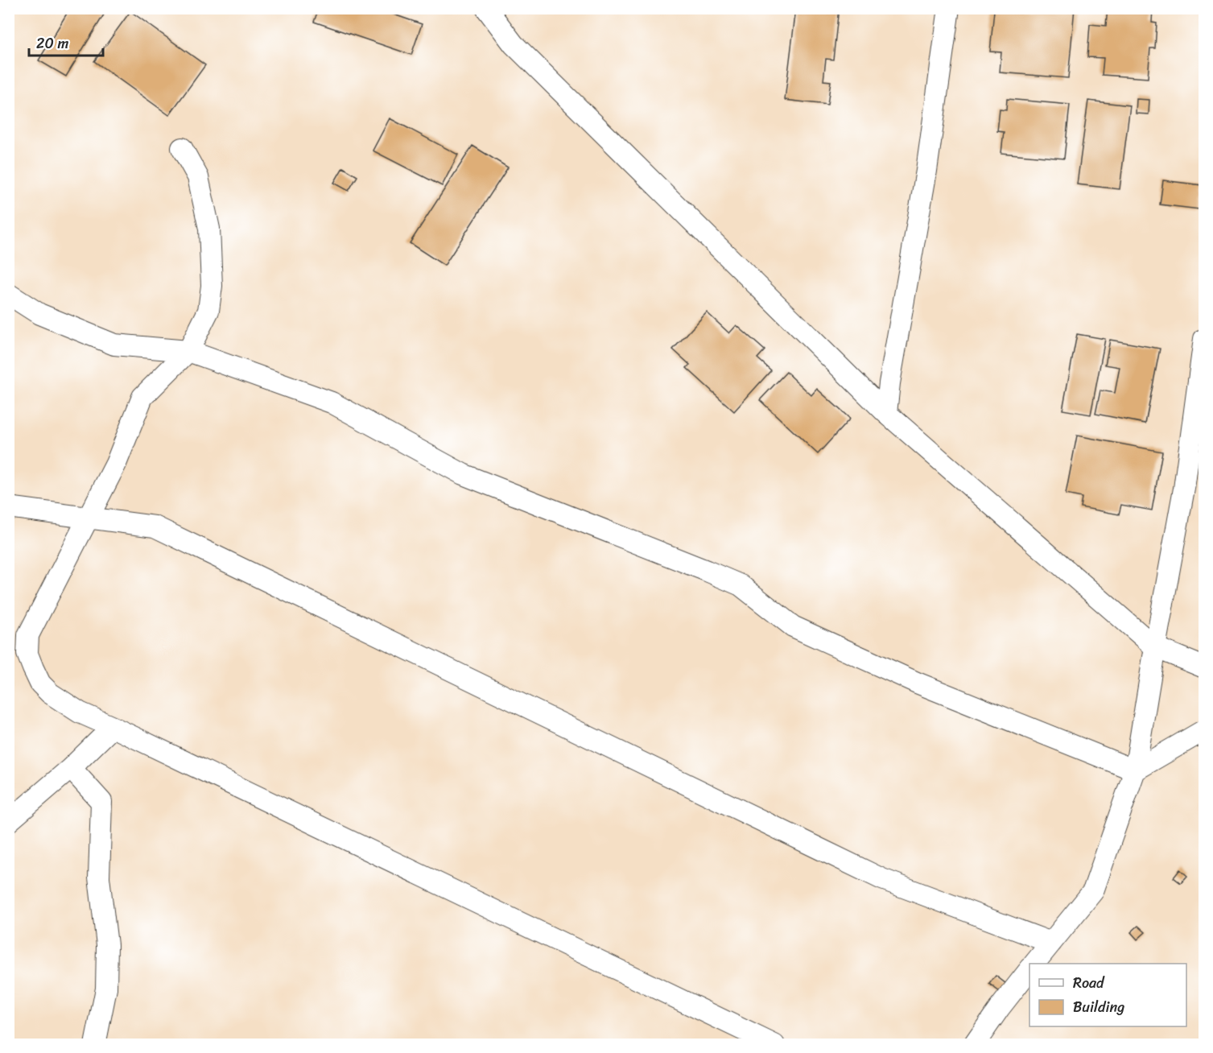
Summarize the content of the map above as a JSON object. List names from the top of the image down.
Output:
{
  "legend": ["Road", "Building"],
  "scale_bar": "20 m"
}
